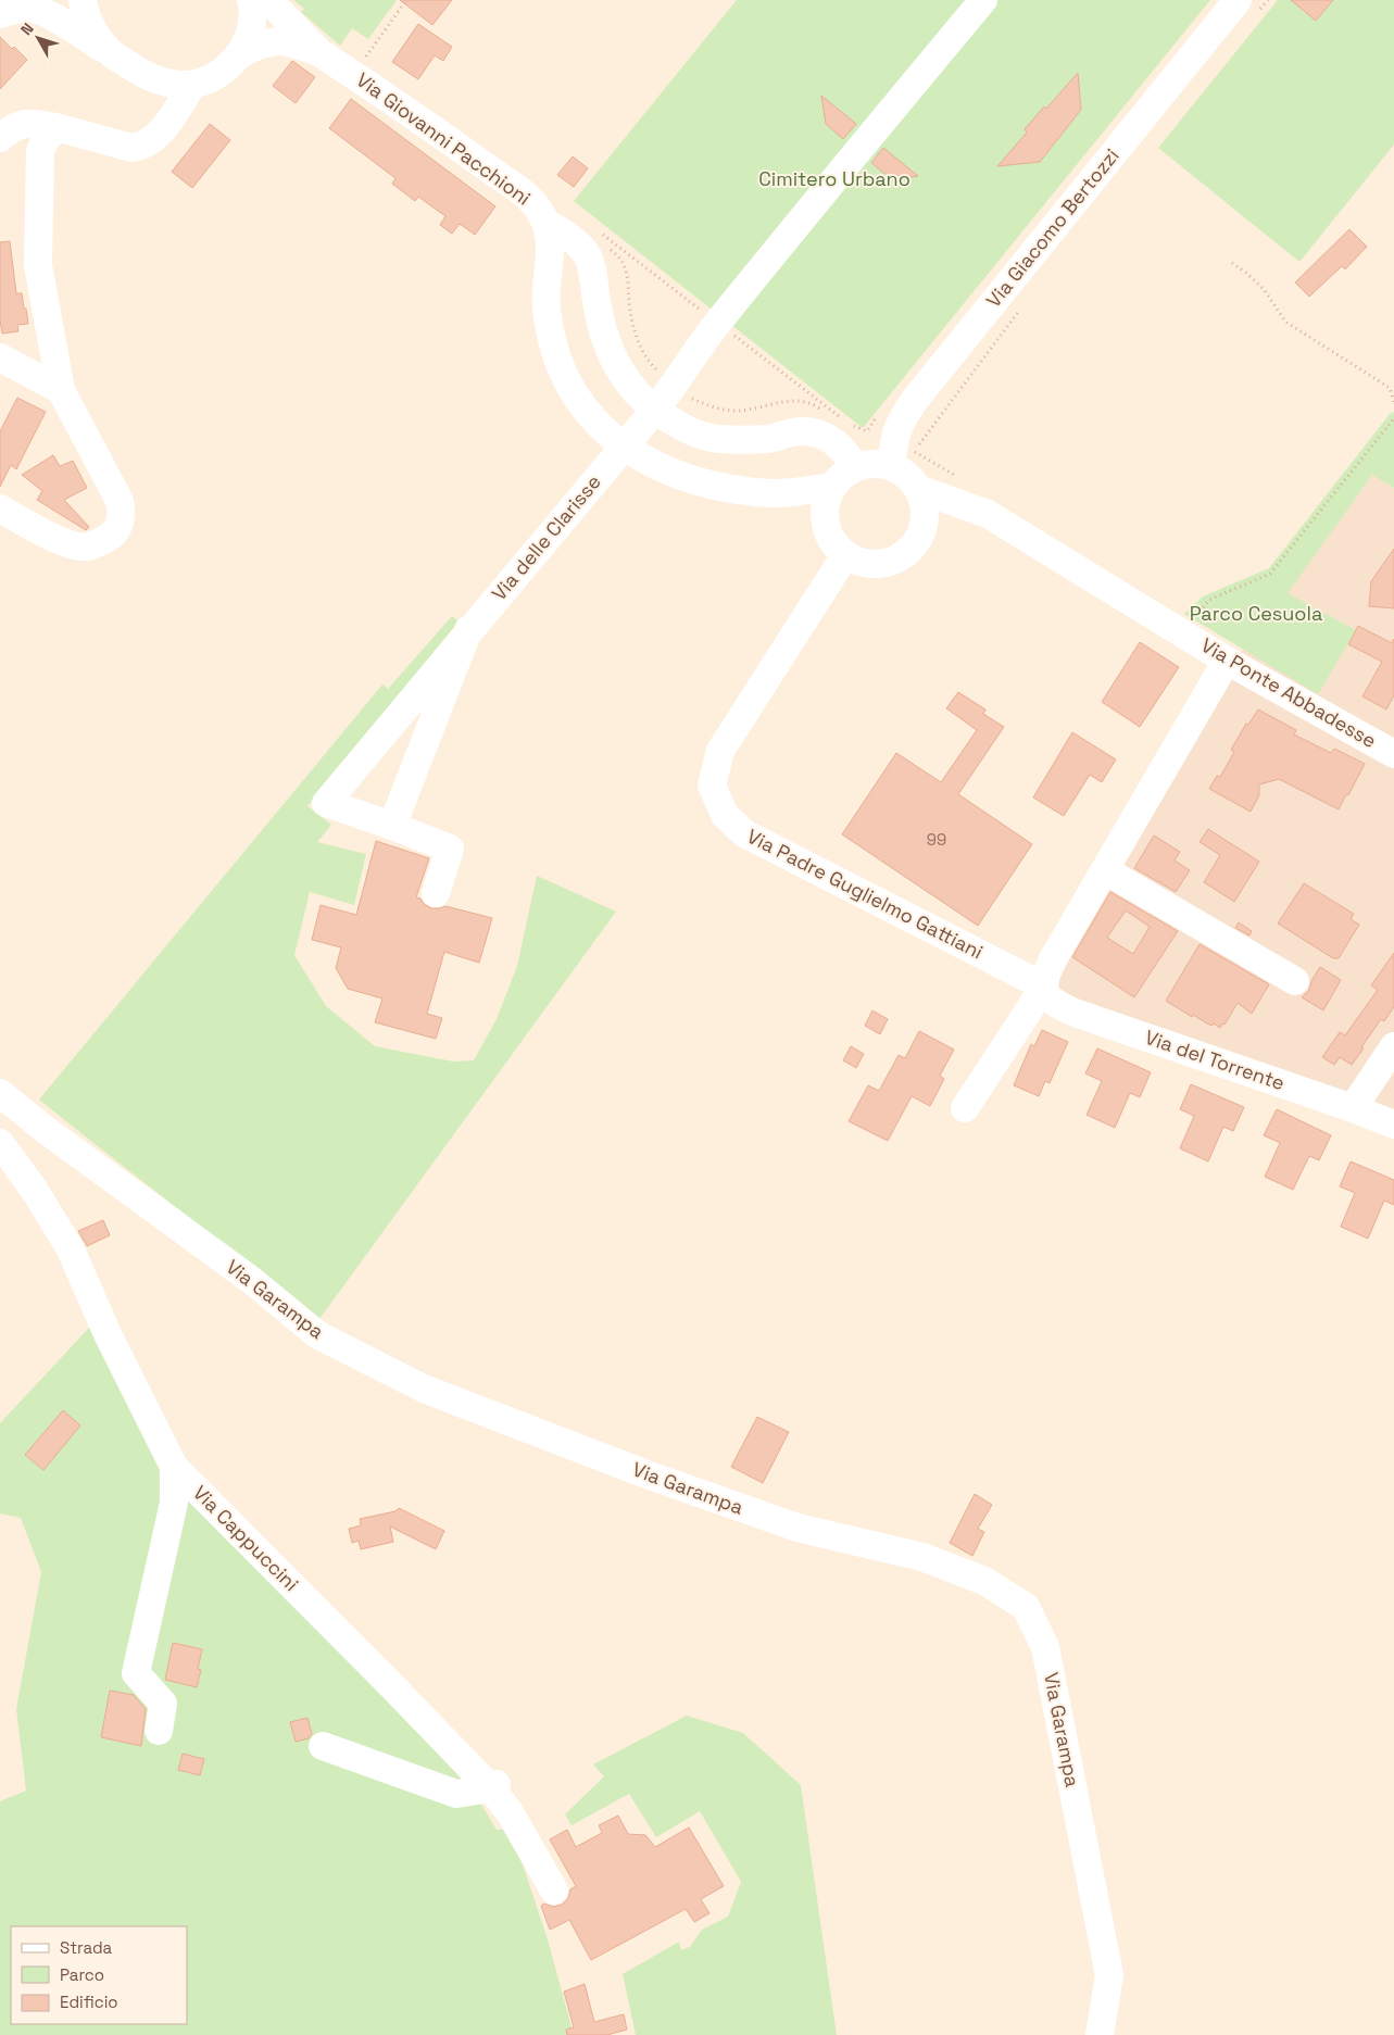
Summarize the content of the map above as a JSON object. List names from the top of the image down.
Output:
{
  "streets": {
    "street": [
      "Via Giovanni Pacchioni",
      "Via Giacomo Bertozzi",
      "Via delle Clarisse",
      "Via Ponte Abbadesse",
      "Via Padre Guglielmo Gattiani",
      "Via del Torrente",
      "Via Garampa",
      "Via Cappuccini"
    ]
  },
  "crossings": [
    ["Via Giovanni Pacchioni", "Via delle Clarisse"],
    ["Via Giacomo Bertozzi", "Via Ponte Abbadesse"],
    ["Via Giacomo Bertozzi", "Via Padre Guglielmo Gattiani"],
    ["Via Ponte Abbadesse", "Via Padre Guglielmo Gattiani"],
    ["Via Padre Guglielmo Gattiani", "Via del Torrente"]
  ],
  "parks": ["Cimitero Urbano", "Parco Cesuola"],
  "house_numbers": ["99"],
  "legend": ["Strada", "Parco", "Edificio"],
  "north": "top left"
}
